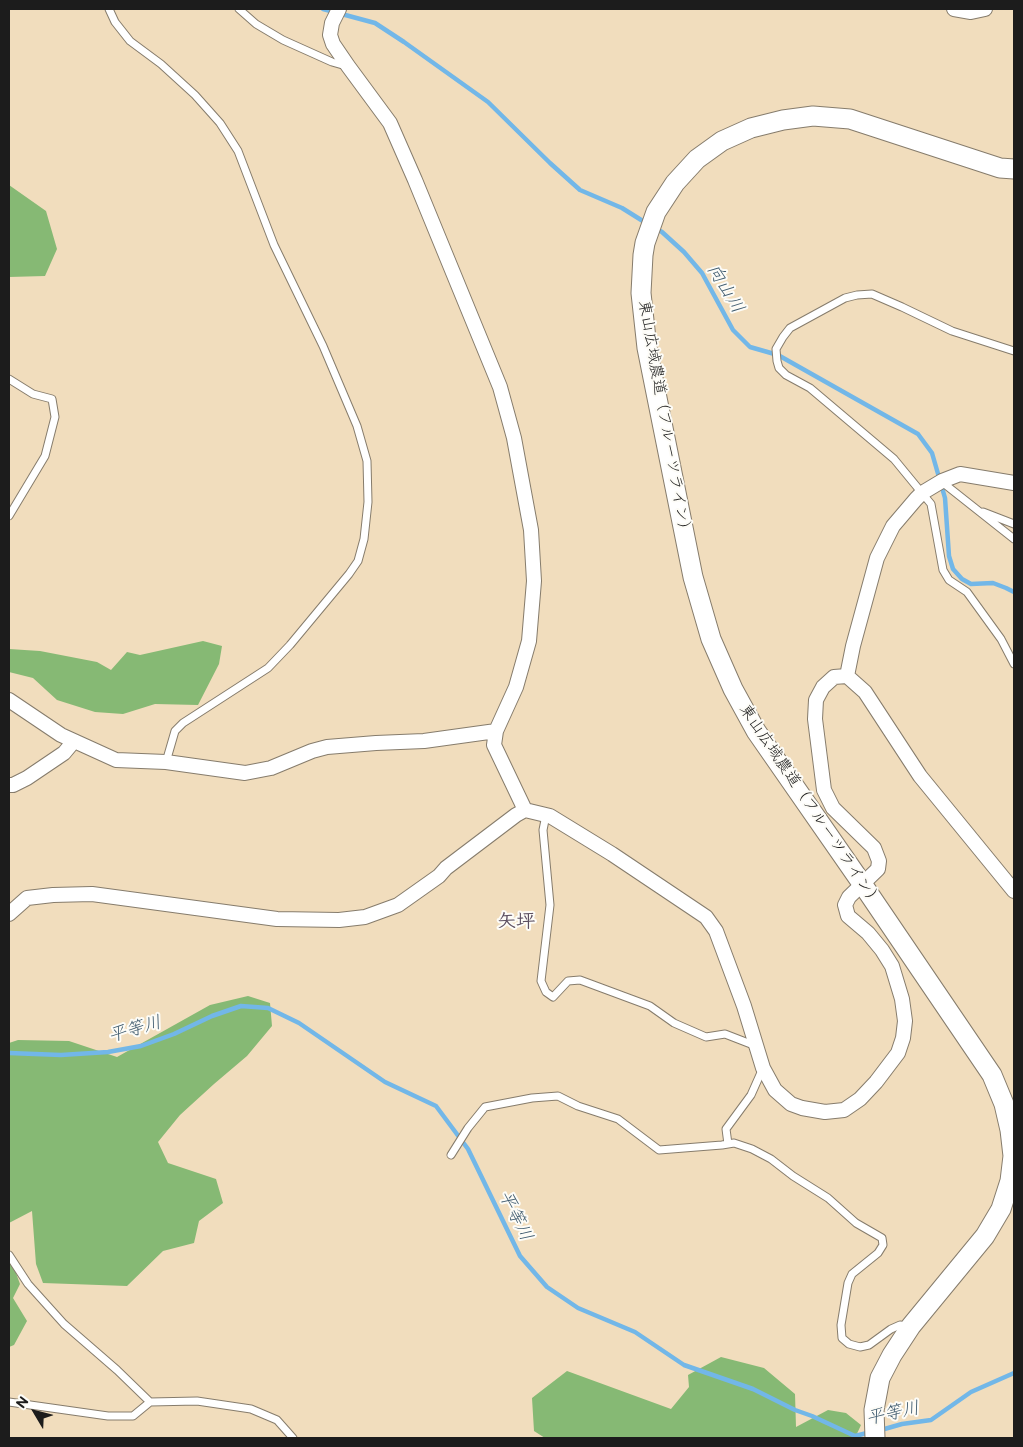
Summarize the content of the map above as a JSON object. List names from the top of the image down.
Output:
{
  "streets": {
    "street": ["東山広域農道（フルーツライン）"]
  },
  "districts": ["矢坪"],
  "water": ["向山川", "平等川"],
  "north": "top left"
}
